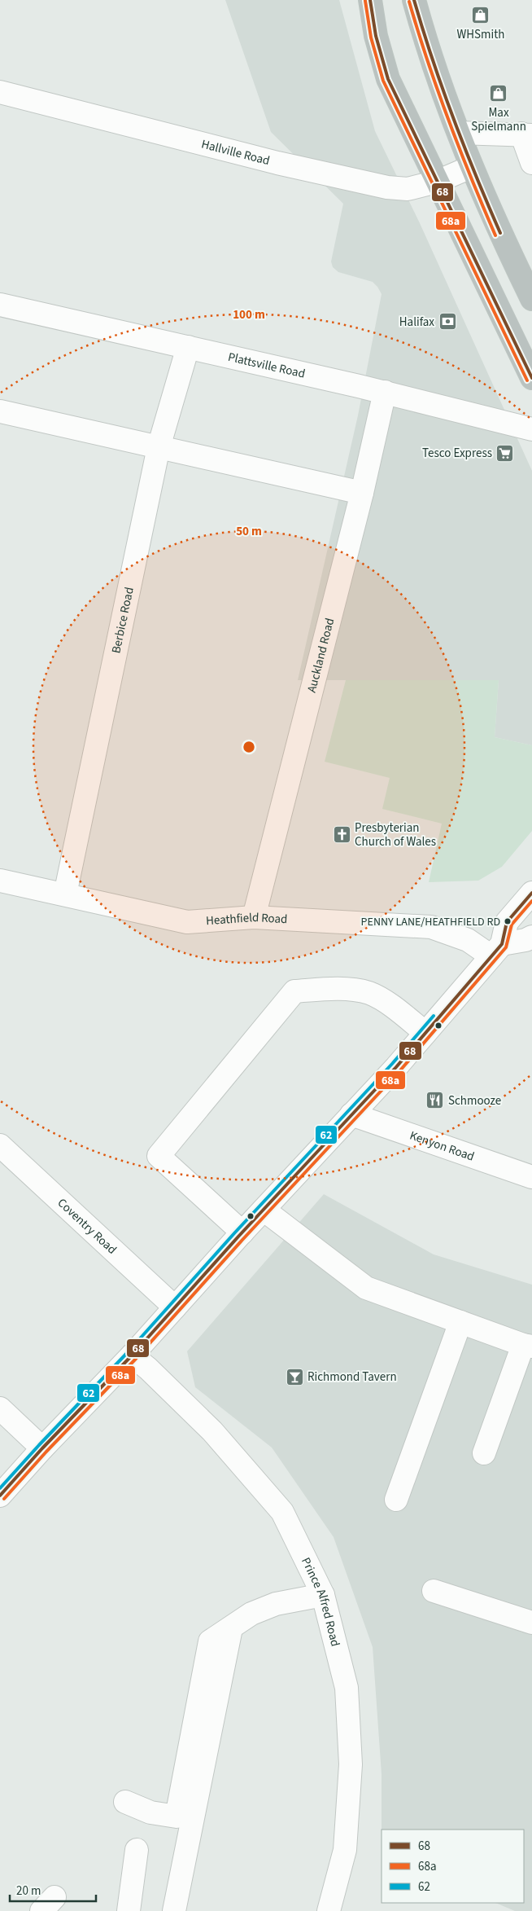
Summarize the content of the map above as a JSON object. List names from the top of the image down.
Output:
{
  "streets": {
    "street": [
      "Hallville Road",
      "Plattsville Road",
      "Berbice Road",
      "Auckland Road",
      "Heathfield Road",
      "Kenyon Road",
      "Coventry Road",
      "Prince Alfred Road"
    ]
  },
  "crossings": [
    ["Plattsville Road", "Berbice Road"],
    ["Plattsville Road", "Auckland Road"],
    ["Berbice Road", "Heathfield Road"],
    ["Auckland Road", "Heathfield Road"]
  ],
  "places": {
    "shop": ["WHSmith", "Max Spielmann"],
    "bank": ["Halifax"],
    "supermarket": ["Tesco Express"],
    "church": ["Presbyterian Church of Wales"],
    "other": ["PENNY LANE/HEATHFIELD RD"],
    "restaurant": ["Schmooze"],
    "bar": ["Richmond Tavern"]
  },
  "lines": ["transit line 68", "transit line 68a", "transit line 62"],
  "legend": ["68", "68a", "62"],
  "scale_bar": "20 m",
  "rings": ["100 m", "50 m"]
}
